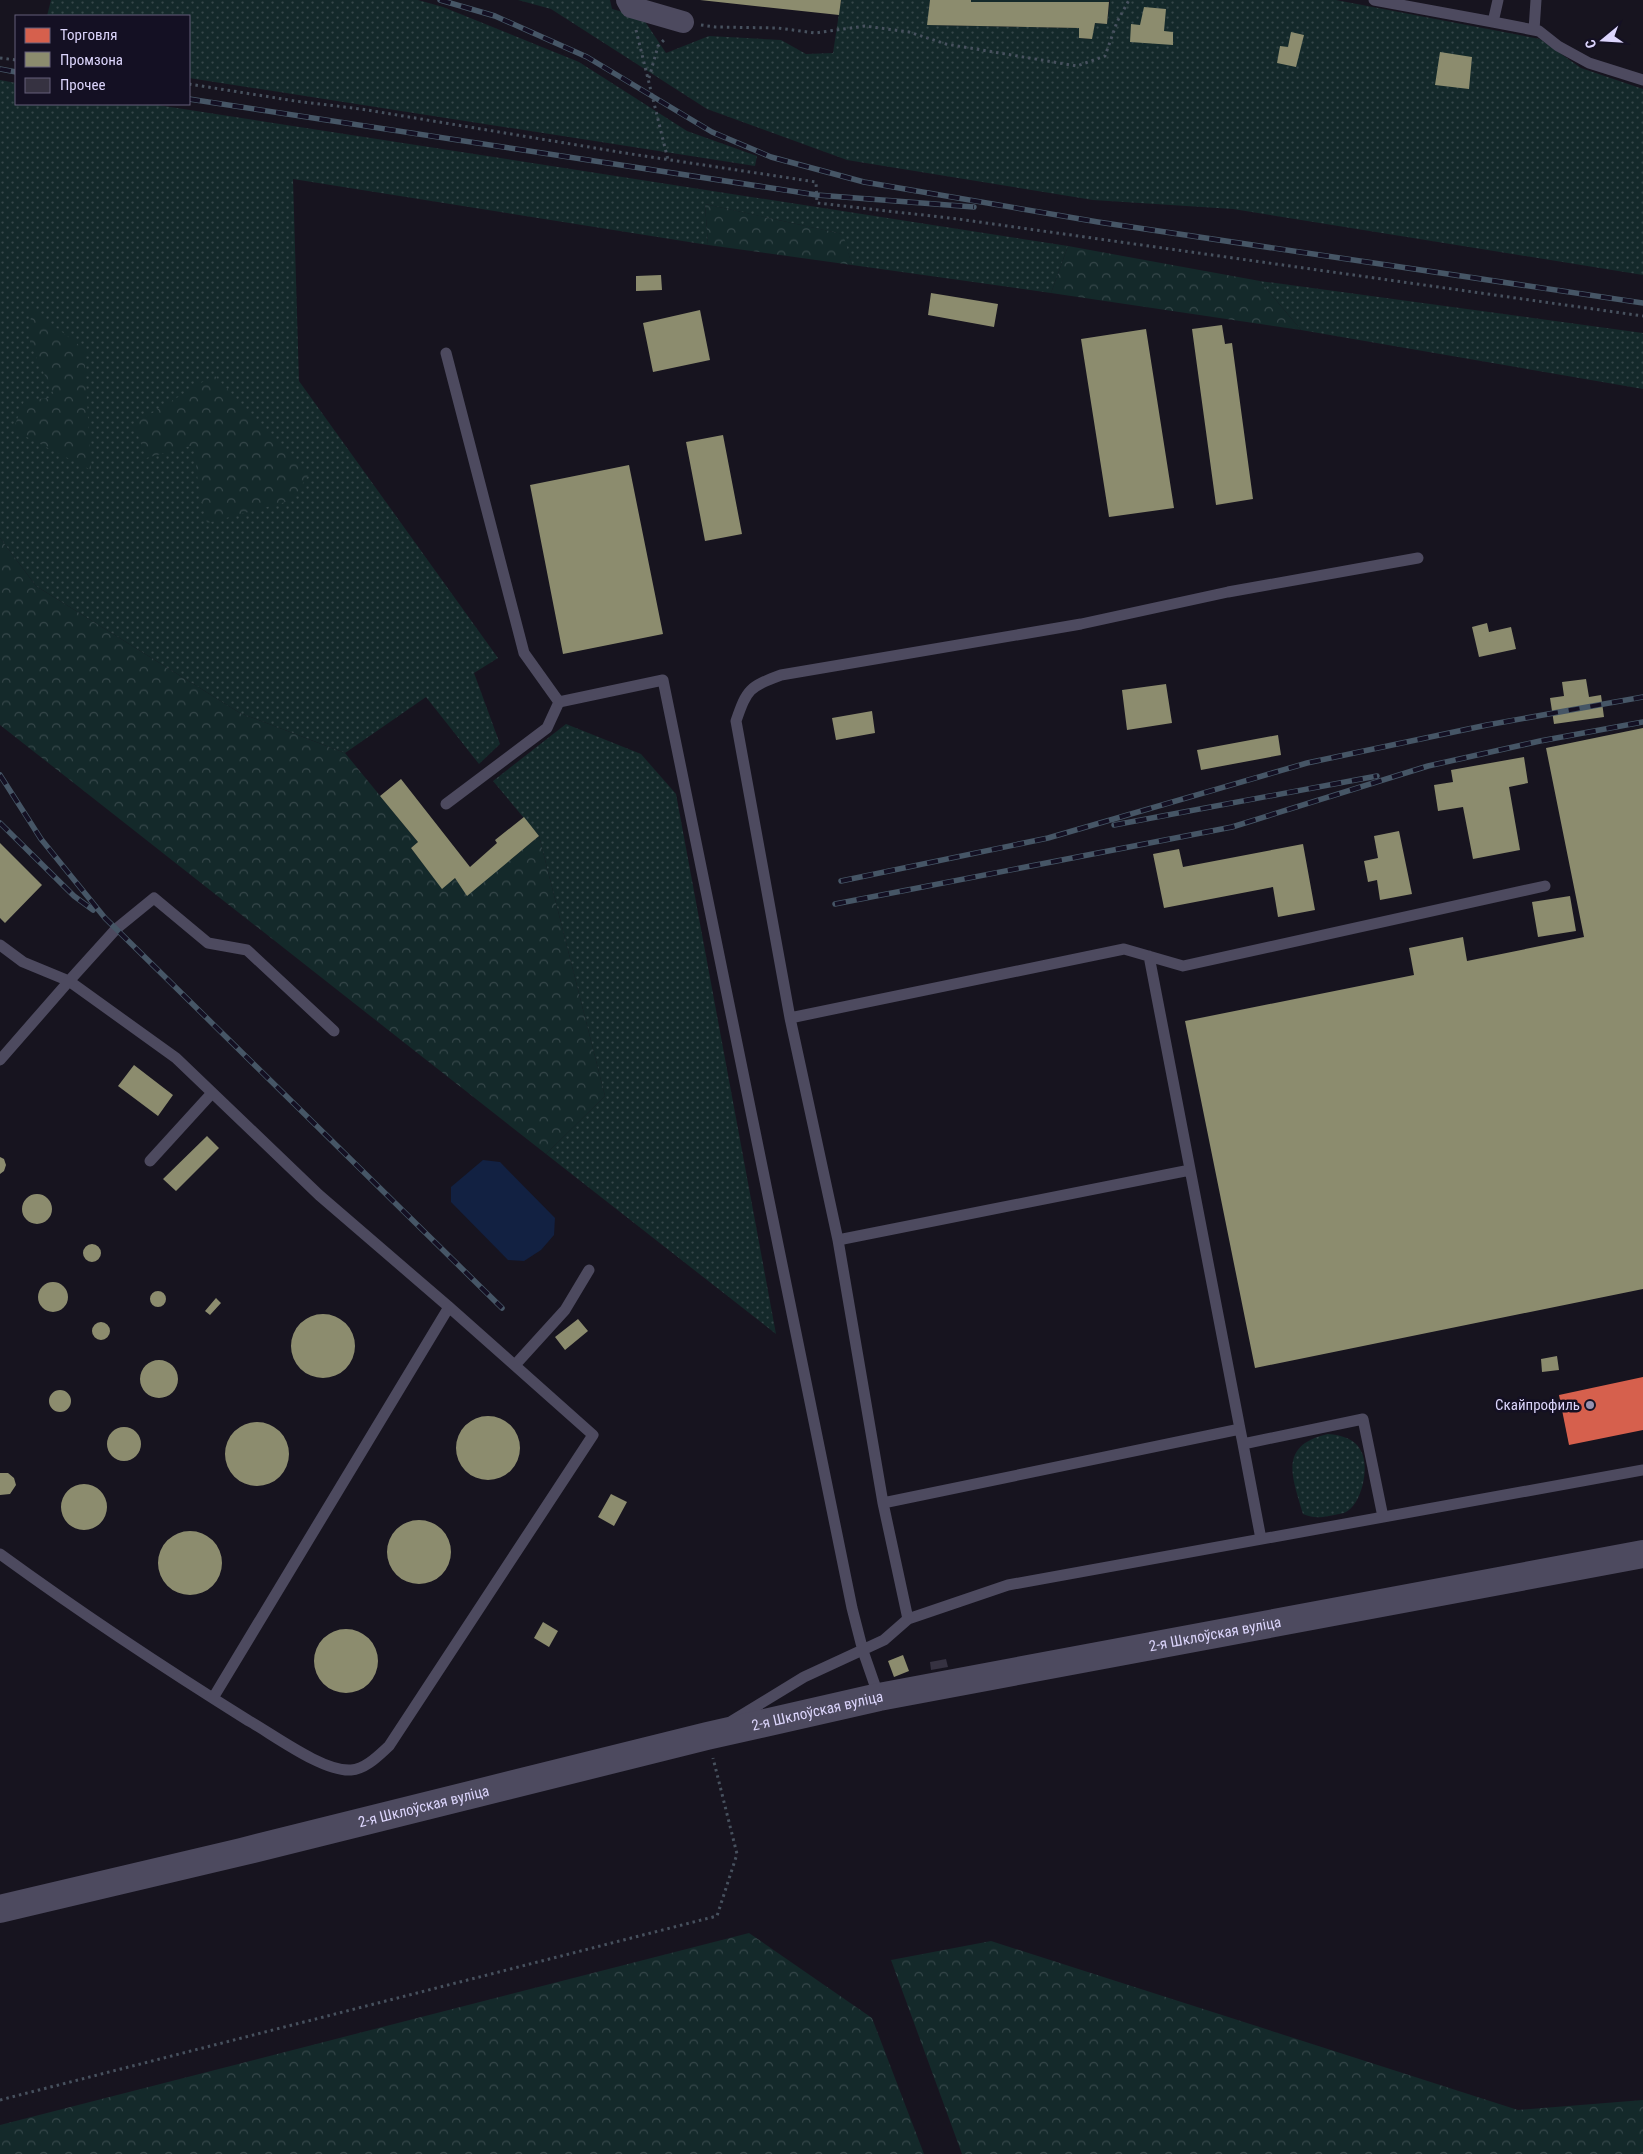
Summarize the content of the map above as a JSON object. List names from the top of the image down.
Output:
{
  "streets": {
    "street": ["2-я Шклоўская вуліца"]
  },
  "places": ["Скайпрофиль"],
  "legend": ["Торговля", "Промзона", "Прочее"],
  "north": "left"
}
